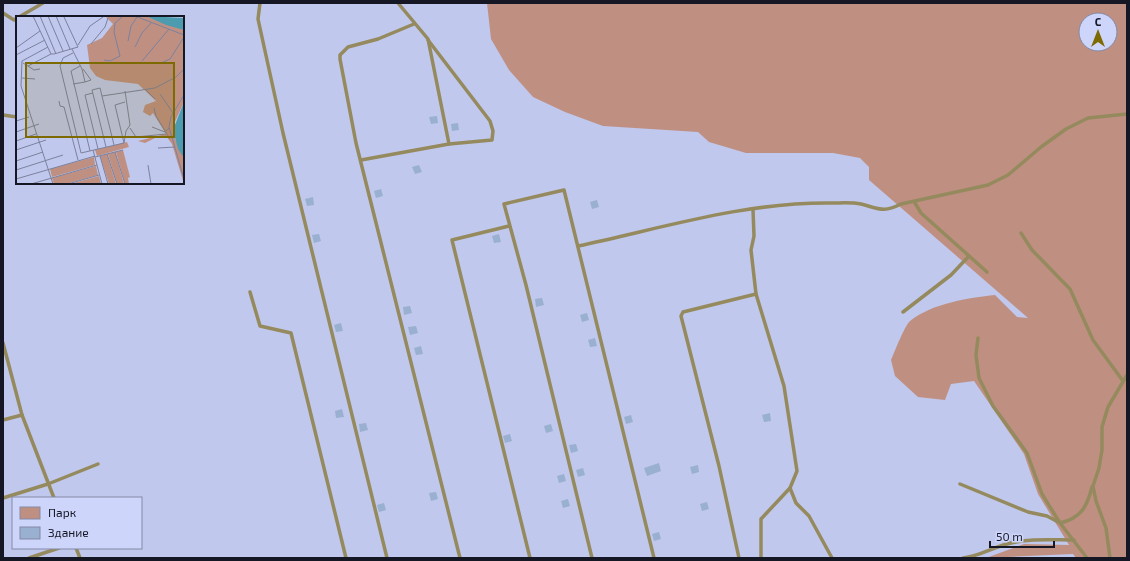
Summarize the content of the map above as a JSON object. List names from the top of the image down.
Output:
{
  "legend": ["Парк", "Здание"],
  "scale_bar": "50 m",
  "north": "top"
}
